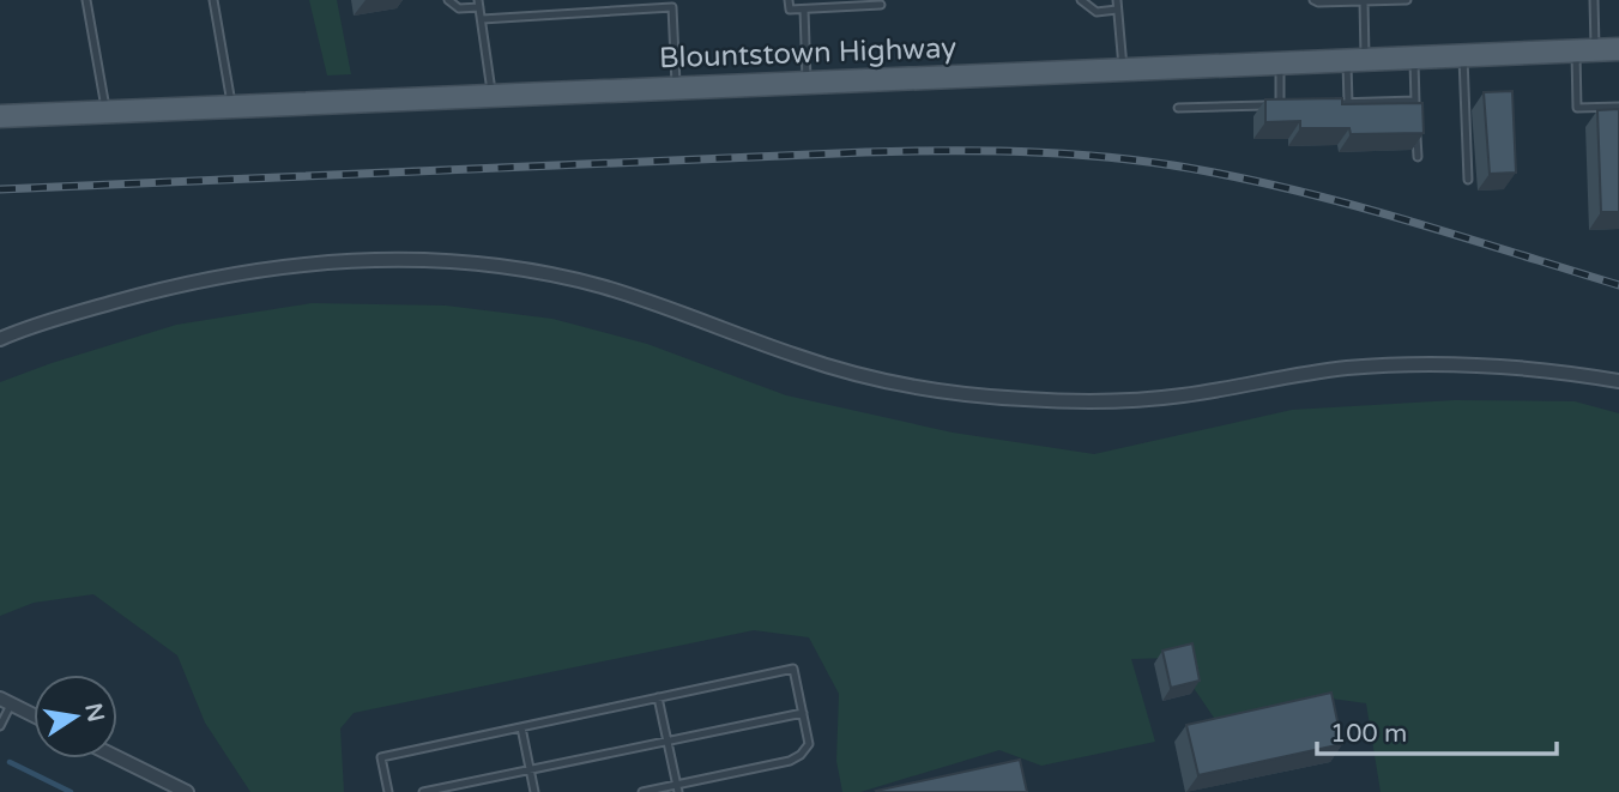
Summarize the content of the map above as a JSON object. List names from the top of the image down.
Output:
{
  "streets": {
    "main road": ["Blountstown Highway"]
  },
  "scale_bar": "100 m",
  "north": "right"
}
